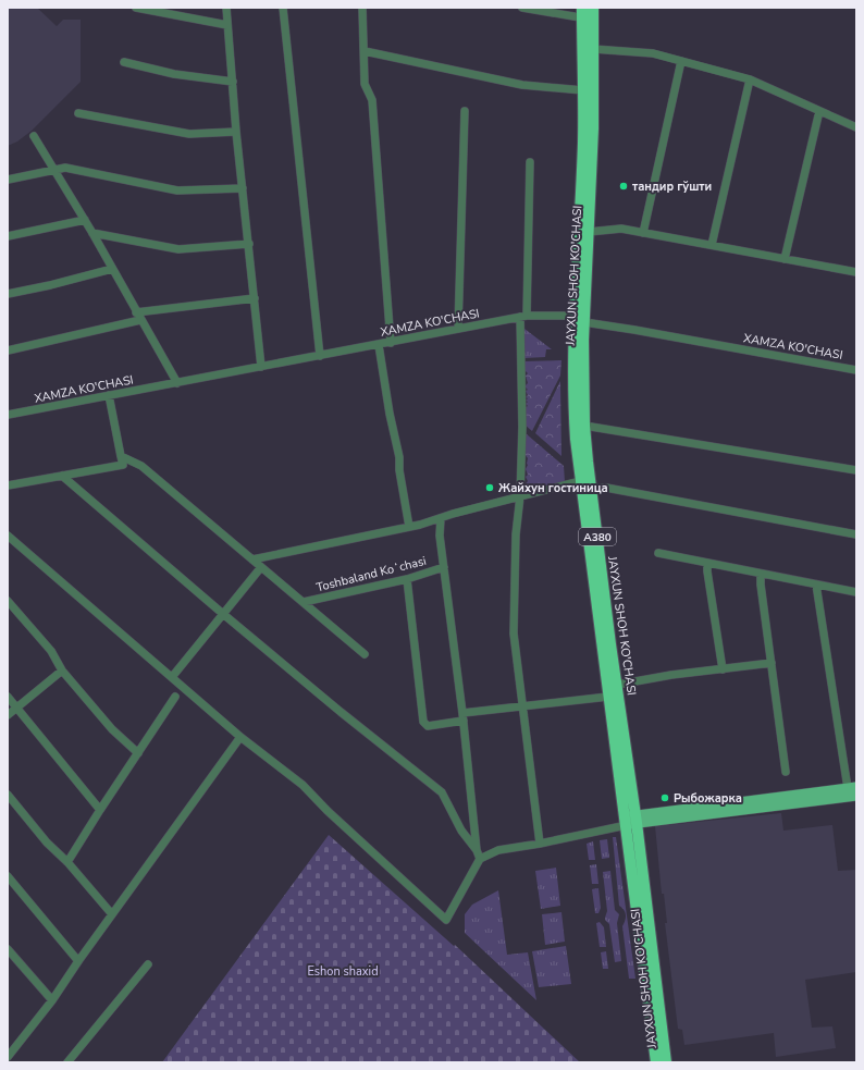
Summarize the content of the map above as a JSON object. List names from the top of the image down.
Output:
{
  "streets": {
    "highway": ["JAYXUN SHOH KO'CHASI", "A380"],
    "street": ["XAMZA KO'CHASI", "Toshbaland Koʻchasi"]
  },
  "crossings": [
    ["JAYXUN SHOH KO'CHASI", "XAMZA KO'CHASI"]
  ],
  "parks": ["Eshon shaxid"],
  "places": ["тандир гўшти", "Жайхун гостиница", "Рыбожарка"]
}
